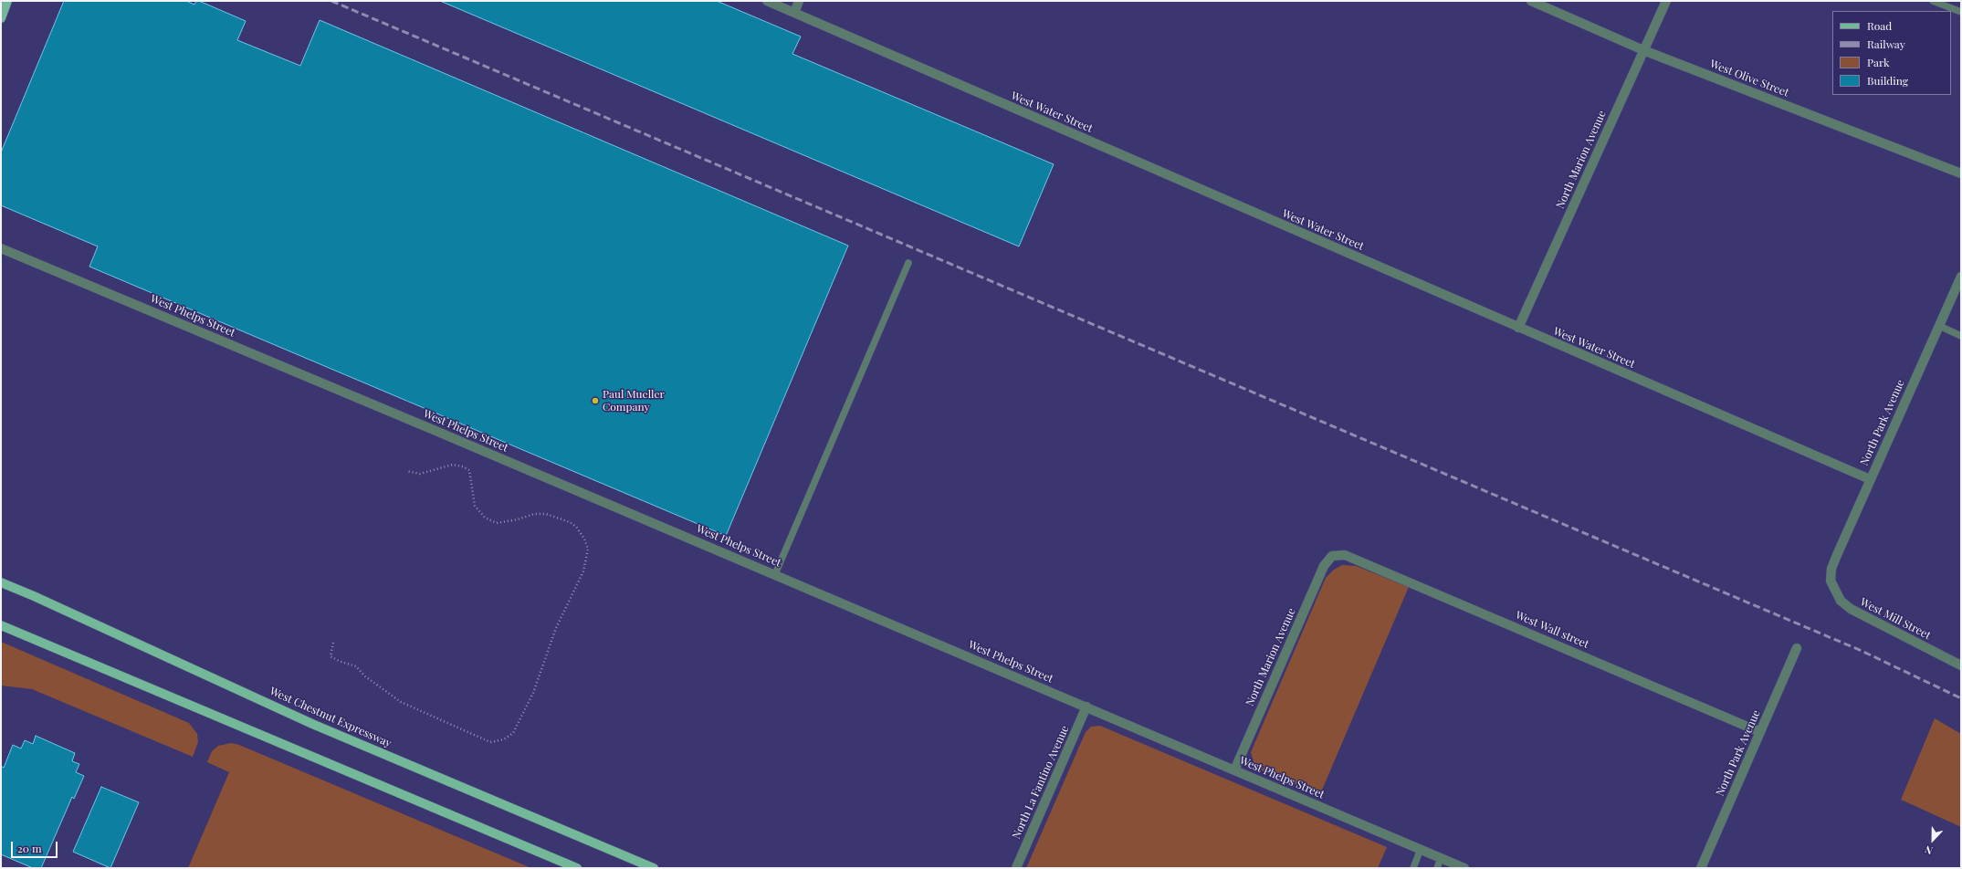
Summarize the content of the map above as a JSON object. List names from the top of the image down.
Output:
{
  "streets": {
    "main road": ["West Chestnut Expressway"],
    "street": [
      "West Olive Street",
      "West Water Street",
      "North Marion Avenue",
      "West Phelps Street",
      "North Park Avenue",
      "West Mill Street",
      "West Wall street",
      "North La Fantino Avenue"
    ]
  },
  "crossings": [
    ["West Olive Street", "North Marion Avenue"],
    ["West Water Street", "North Marion Avenue"],
    ["West Water Street", "North Park Avenue"],
    ["North Marion Avenue", "West Phelps Street"],
    ["North Marion Avenue", "West Wall street"],
    ["West Phelps Street", "North La Fantino Avenue"],
    ["North Park Avenue", "West Mill Street"],
    ["North Park Avenue", "West Wall street"]
  ],
  "places": ["Paul Mueller Company"],
  "legend": [
    "Road",
    "Railway",
    "Park",
    "Building"
  ],
  "scale_bar": "20 m",
  "north": "bottom"
}
